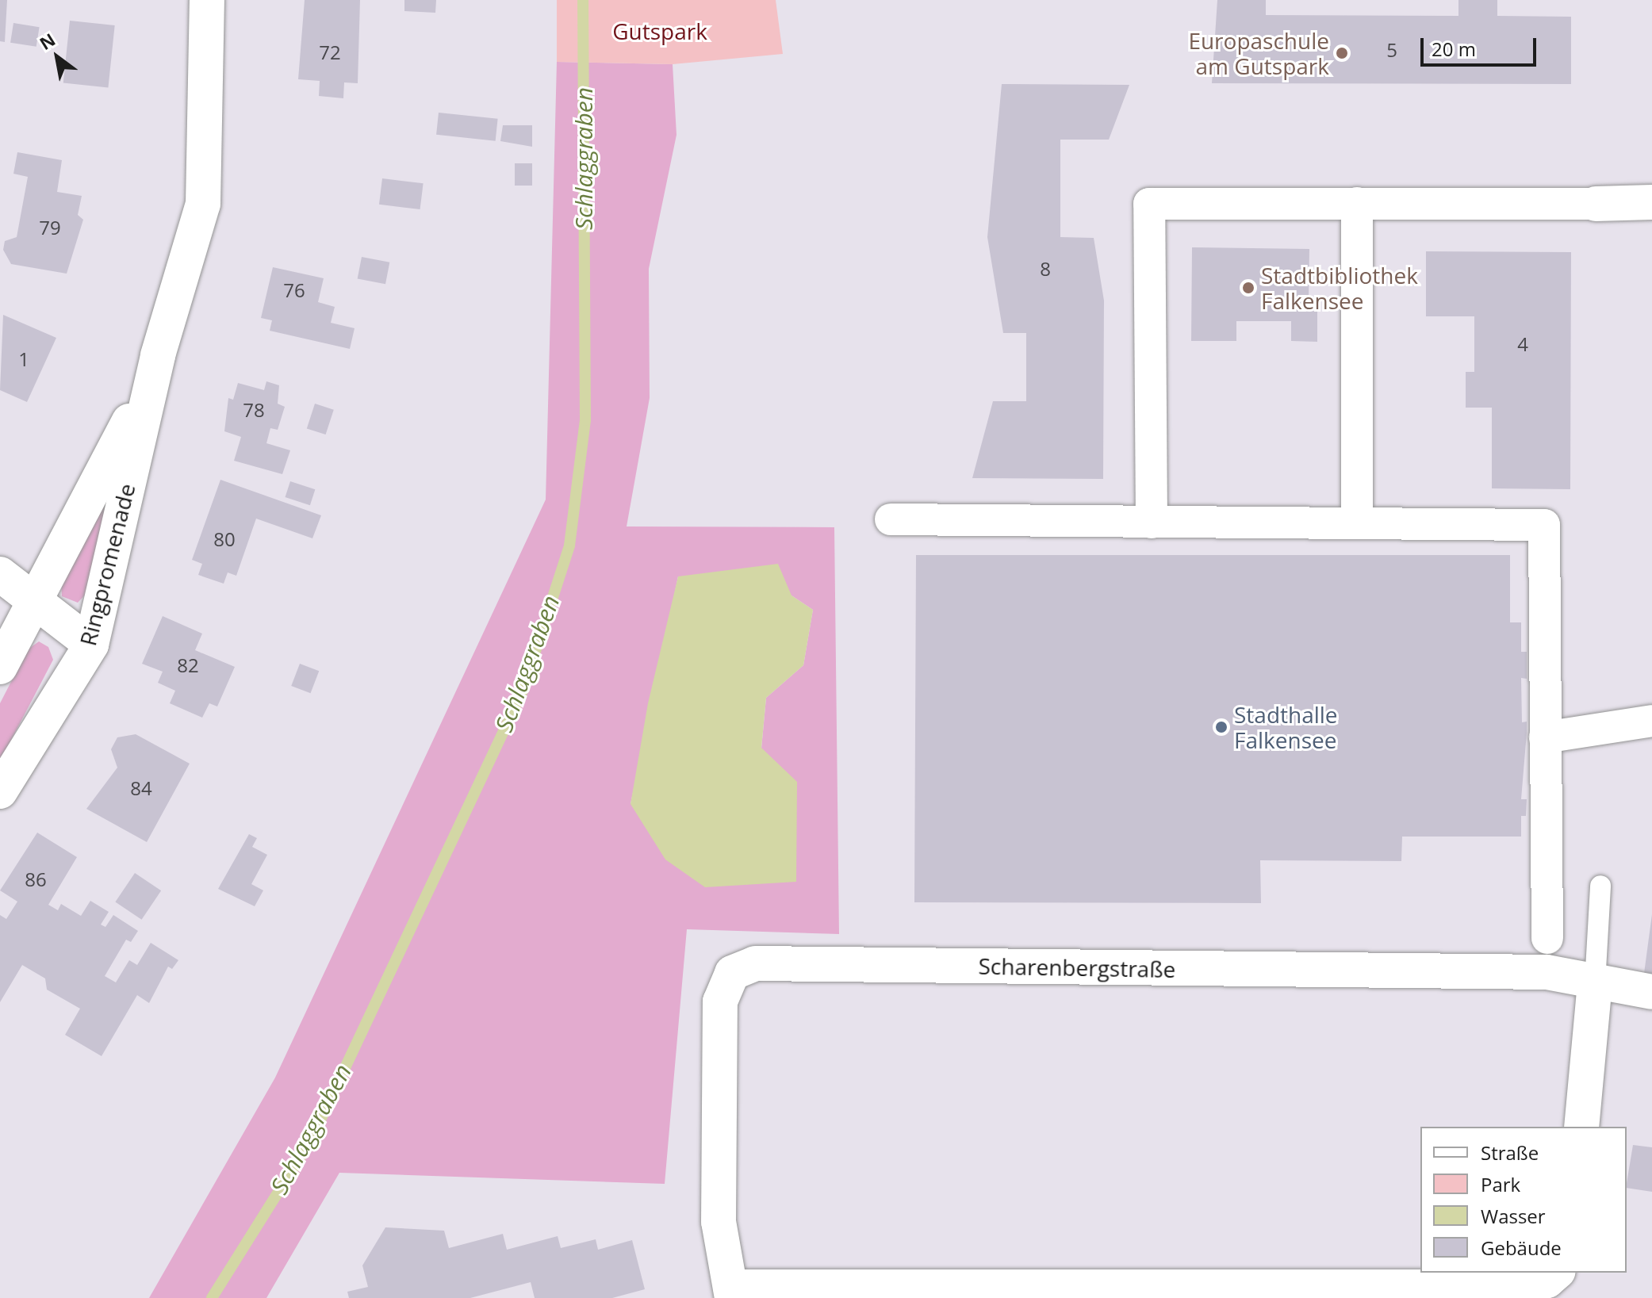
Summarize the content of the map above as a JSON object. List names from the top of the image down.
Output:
{
  "streets": {
    "street": ["Ringpromenade", "Scharenbergstraße"]
  },
  "water": ["Schlaggraben"],
  "parks": ["Gutspark"],
  "places": ["Europaschule am Gutspark", "Stadtbibliothek Falkensee", "Stadthalle Falkensee"],
  "house_numbers": [
    "5",
    "72",
    "79",
    "8",
    "76",
    "4",
    "1",
    "78",
    "80",
    "82",
    "84",
    "86"
  ],
  "legend": [
    "Straße",
    "Park",
    "Wasser",
    "Gebäude"
  ],
  "scale_bar": "20 m",
  "north": "top left"
}
